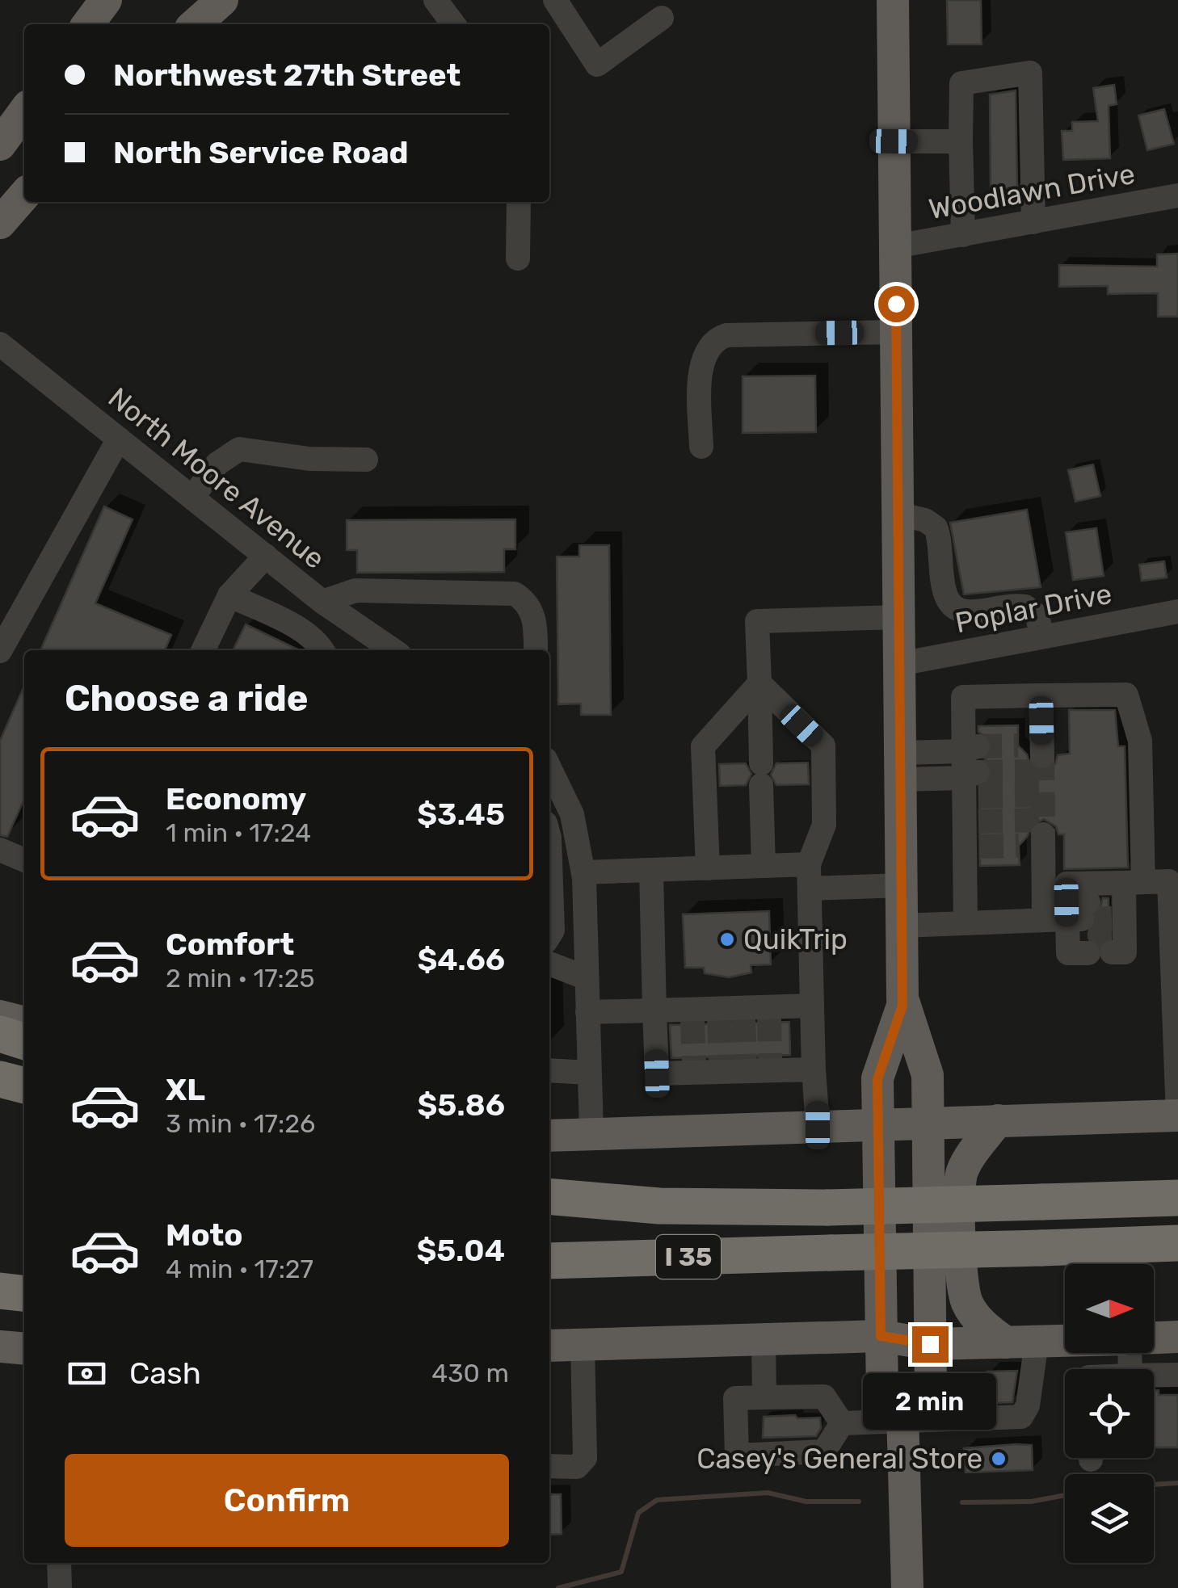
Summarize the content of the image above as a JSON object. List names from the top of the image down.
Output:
{
  "streets": {
    "highway": ["I 35"],
    "street": ["Woodlawn Drive", "North Moore Avenue", "Poplar Drive"]
  },
  "places": ["QuikTrip", "Casey's General Store"],
  "north": "right",
  "page": {
    "banner": ["Northwest 27th Street", "North Service Road"],
    "heading": "Choose a ride",
    "list": [
      {
        "name": "Economy",
        "note": "1 min · 17:24",
        "value": "$3.45"
      },
      {
        "name": "Comfort",
        "note": "2 min · 17:25",
        "value": "$4.66"
      },
      {
        "name": "XL",
        "note": "3 min · 17:26",
        "value": "$5.86"
      },
      {
        "name": "Moto",
        "note": "4 min · 17:27",
        "value": "$5.04"
      }
    ],
    "pay": ["Cash", "430 m"],
    "bubble": "2 min",
    "buttons": "Confirm"
  }
}
